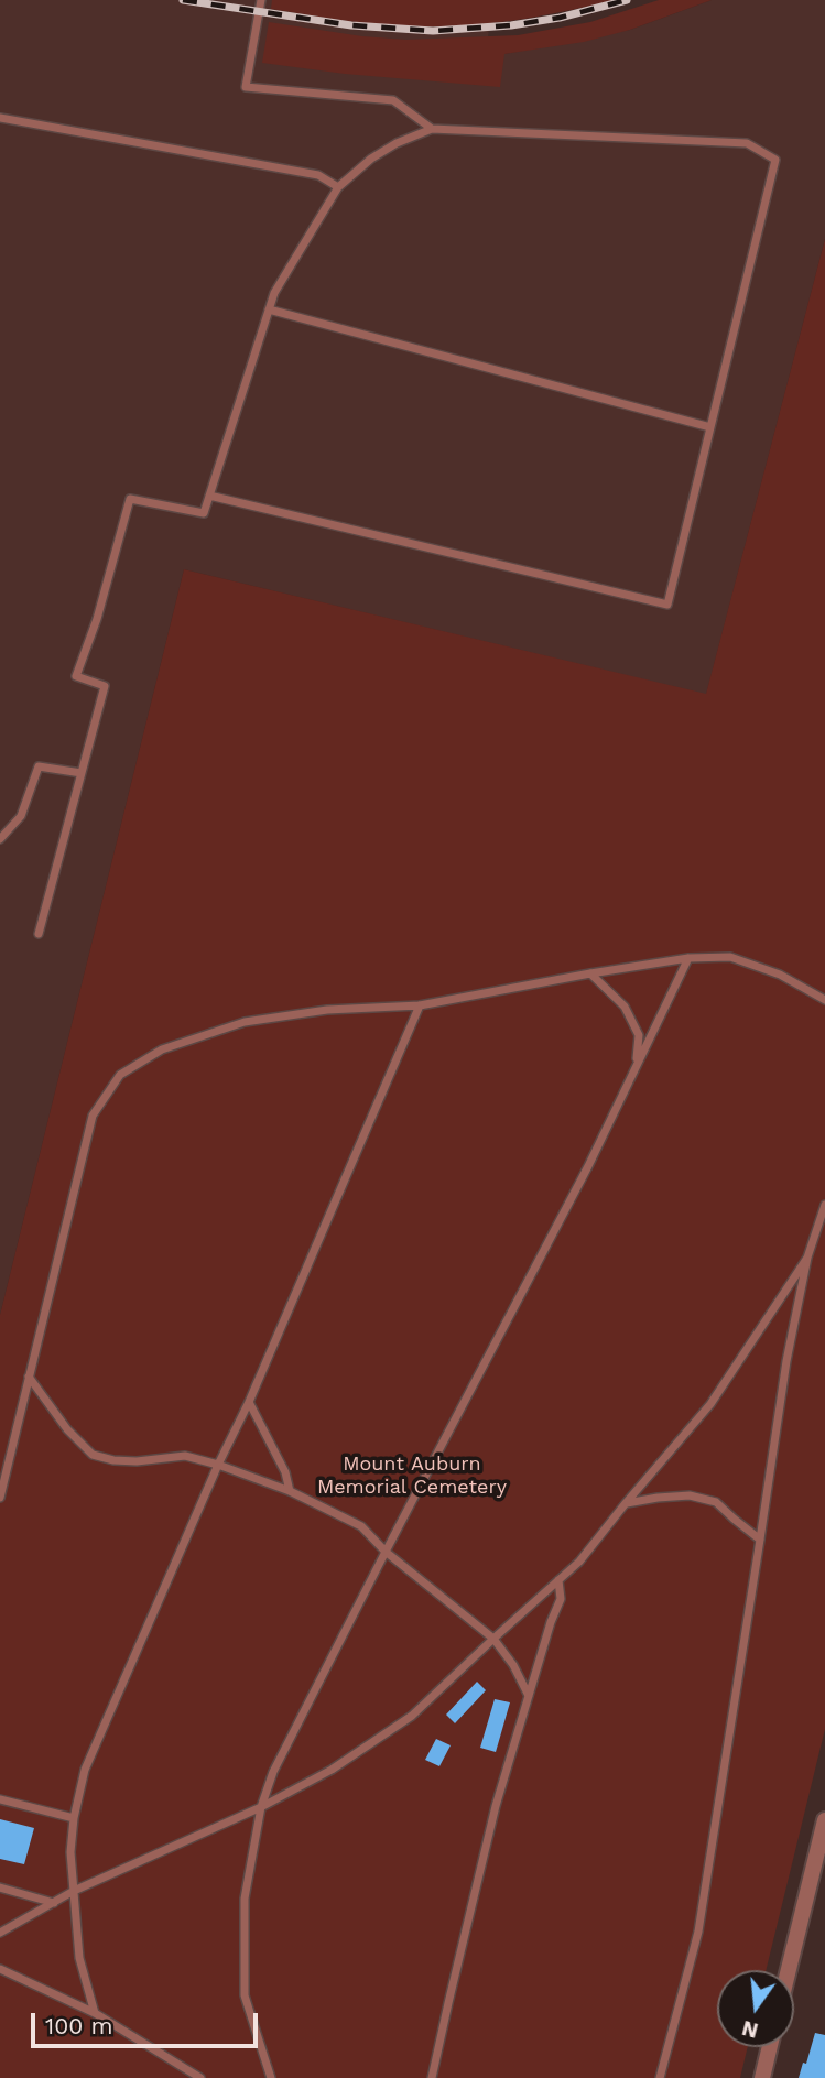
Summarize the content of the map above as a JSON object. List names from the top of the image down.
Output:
{
  "parks": ["Mount Auburn Memorial Cemetery"],
  "scale_bar": "100 m",
  "north": "bottom"
}
